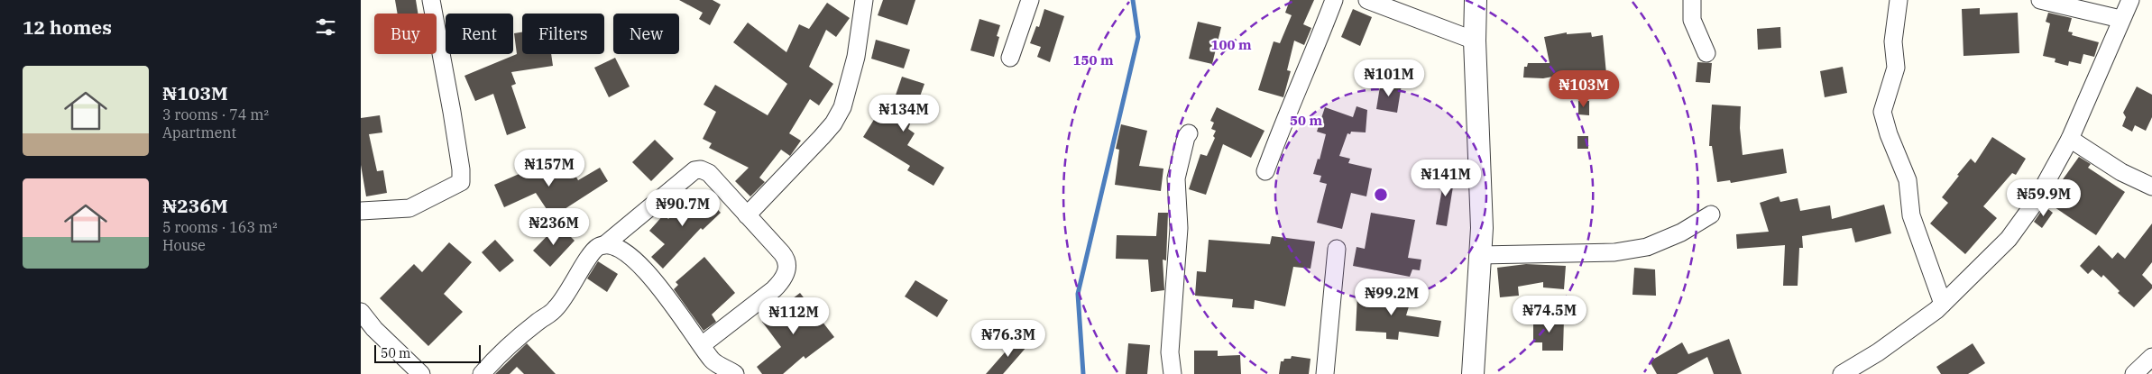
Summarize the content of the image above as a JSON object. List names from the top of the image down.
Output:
{
  "scale_bar": "50 m",
  "page": {
    "heading": "12 homes",
    "chip": [
      "Buy",
      "Rent",
      "Filters",
      "New"
    ],
    "list": [
      {
        "name": "₦103M",
        "note": "3 rooms · 74 m² · Apartment"
      },
      {
        "name": "₦236M",
        "note": "5 rooms · 163 m² · House"
      }
    ],
    "price": [
      "₦101M",
      "₦103M",
      "₦134M",
      "₦157M",
      "₦141M",
      "₦59.9M",
      "₦90.7M",
      "₦236M",
      "₦99.2M",
      "₦74.5M",
      "₦112M",
      "₦76.3M"
    ],
    "scale": "50 m"
  },
  "rings": ["100 m", "150 m", "50 m"]
}
